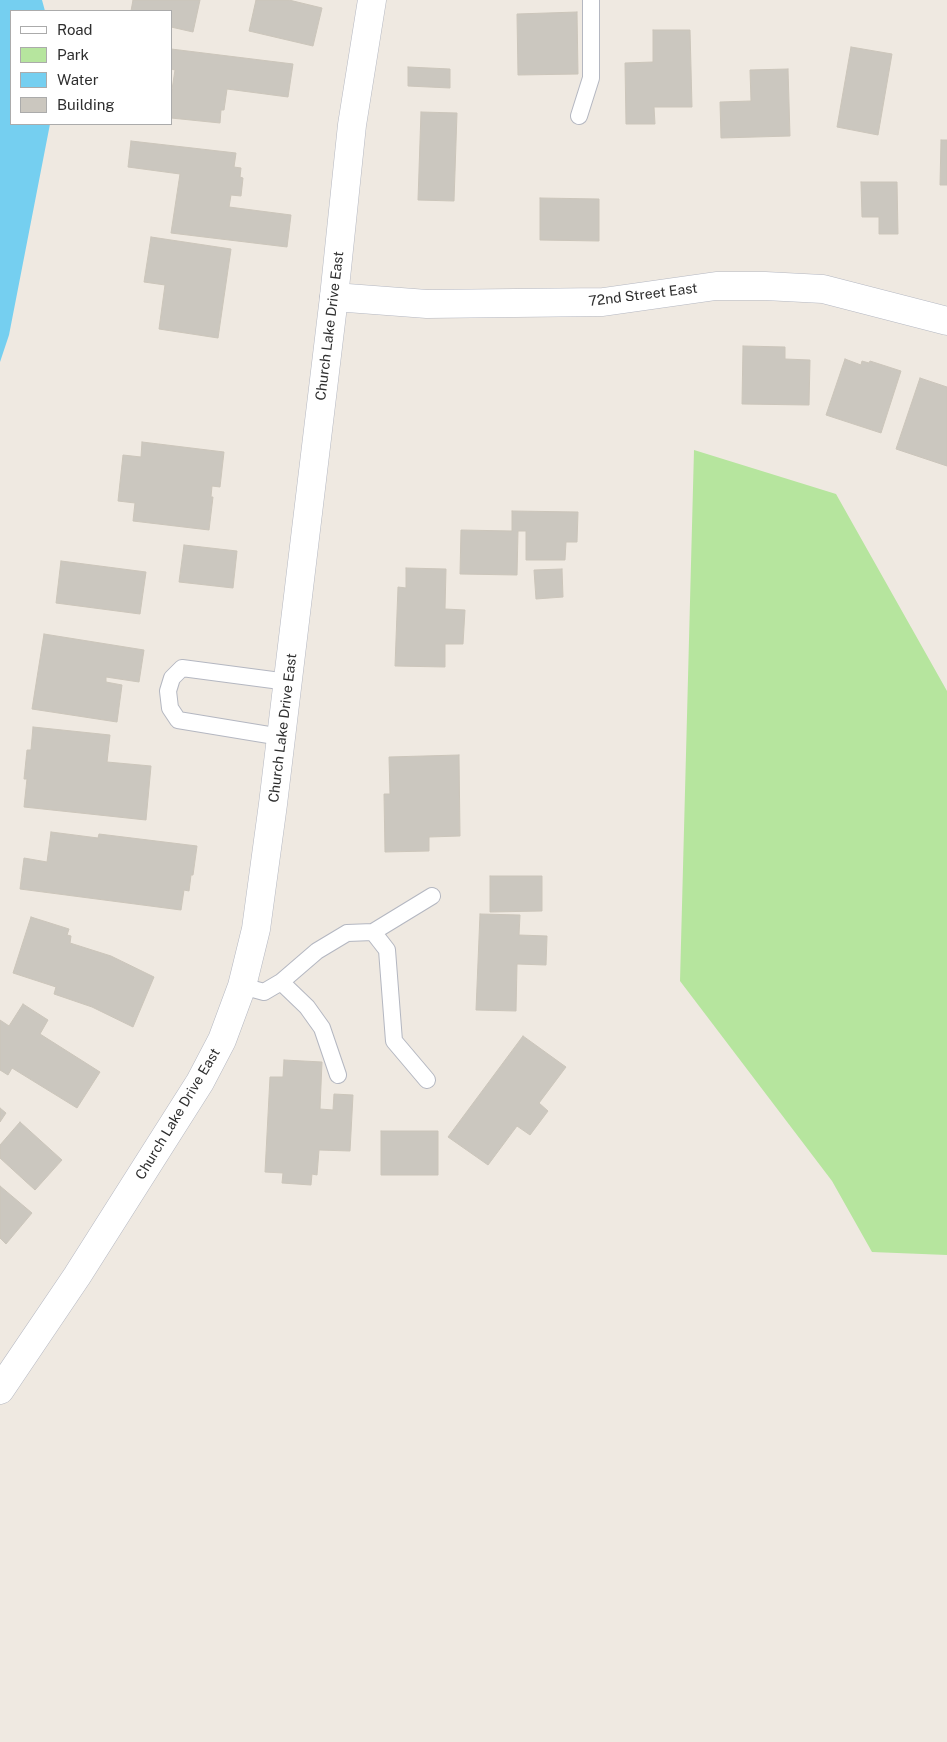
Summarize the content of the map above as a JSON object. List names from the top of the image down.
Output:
{
  "streets": {
    "street": ["72nd Street East", "Church Lake Drive East"]
  },
  "crossings": [
    ["72nd Street East", "Church Lake Drive East"]
  ],
  "legend": [
    "Road",
    "Park",
    "Water",
    "Building"
  ]
}
